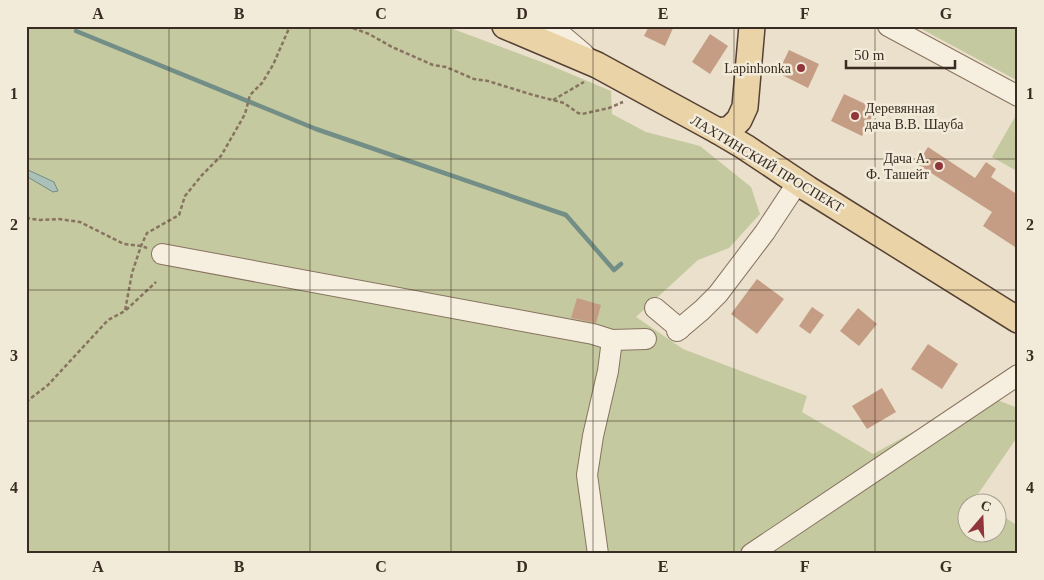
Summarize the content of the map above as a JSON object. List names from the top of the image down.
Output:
{
  "streets": {
    "main road": ["ЛАХТИНСКИЙ ПРОСПЕКТ"]
  },
  "places": ["Lapinhonka", "Деревянная дача В.В. Шауба", "Дача А. Ф. Ташейт"],
  "scale_bar": "50 m",
  "north": "top",
  "grid": {
    "columns": [
      "A",
      "B",
      "C",
      "D",
      "E",
      "F",
      "G"
    ],
    "rows": [
      "1",
      "2",
      "3",
      "4"
    ]
  }
}
